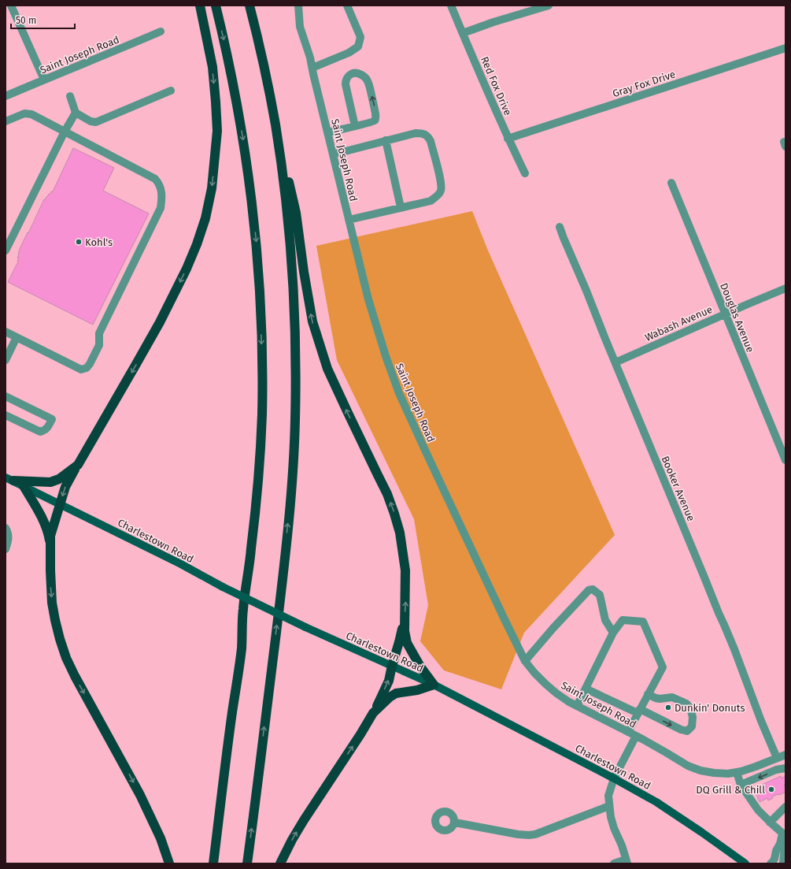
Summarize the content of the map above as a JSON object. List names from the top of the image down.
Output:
{
  "streets": {
    "main road": ["Charlestown Road"],
    "street": [
      "Saint Joseph Road",
      "Gray Fox Drive",
      "Red Fox Drive",
      "Douglas Avenue",
      "Wabash Avenue",
      "Booker Avenue"
    ]
  },
  "crossings": [
    ["Saint Joseph Road", "Booker Avenue"],
    ["Gray Fox Drive", "Red Fox Drive"],
    ["Douglas Avenue", "Wabash Avenue"],
    ["Wabash Avenue", "Booker Avenue"]
  ],
  "places": ["Kohl's", "Dunkin' Donuts", "DQ Grill & Chill"],
  "scale_bar": "50 m"
}
